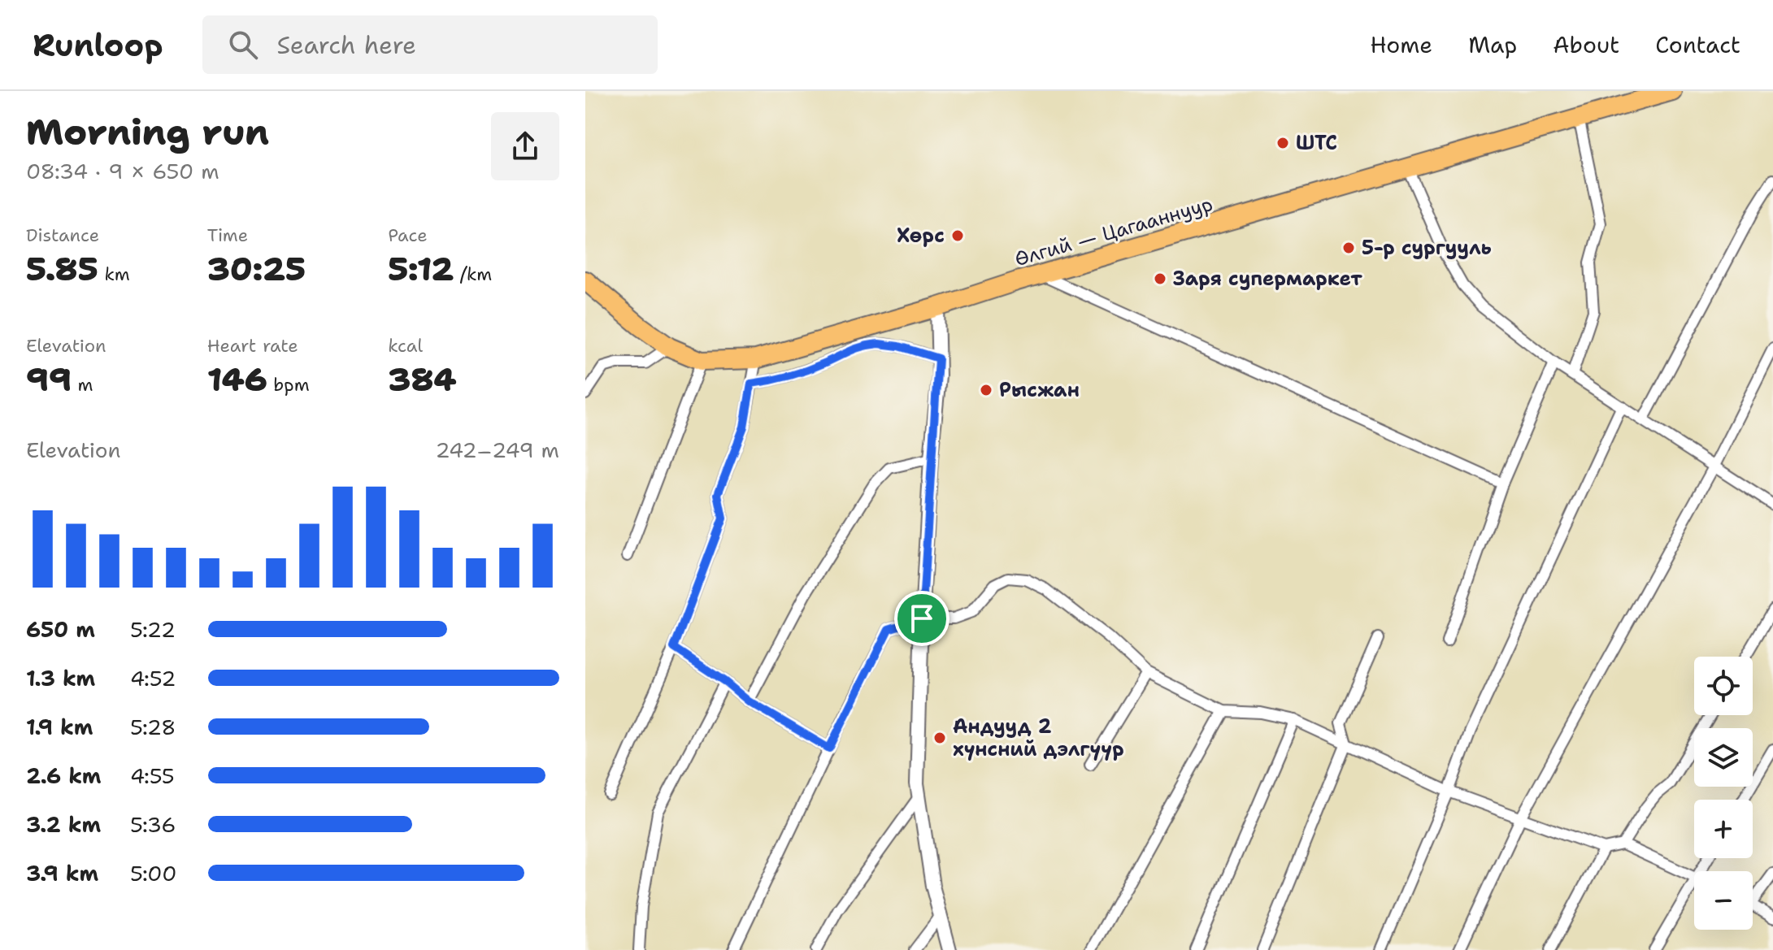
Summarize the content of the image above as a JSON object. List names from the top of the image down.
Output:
{
  "streets": {
    "highway": ["Өлгий — Цагааннуур"]
  },
  "places": [
    "ШТС",
    "Хөрс",
    "5-р сургууль",
    "Заря супермаркет",
    "Рысжан",
    "Андууд 2 хүнсний дэлгүүр"
  ],
  "page": {
    "header": "Runloop",
    "search": "Search here",
    "nav": [
      "Home",
      "Map",
      "About",
      "Contact"
    ],
    "heading": ["Morning run", "08:34 · 9 × 650 m"],
    "stats": [
      ["Distance", "5.85 km"],
      ["Time", "30:25"],
      ["Pace", "5:12 /km"],
      ["Elevation", "99 m"],
      ["Heart rate", "146 bpm"],
      ["kcal", "384"]
    ],
    "chart": ["Elevation", "242–249 m"],
    "list": [
      {
        "name": "650 m",
        "note": "5:22"
      },
      {
        "name": "1.3 km",
        "note": "4:52"
      },
      {
        "name": "1.9 km",
        "note": "5:28"
      },
      {
        "name": "2.6 km",
        "note": "4:55"
      },
      {
        "name": "3.2 km",
        "note": "5:36"
      },
      {
        "name": "3.9 km",
        "note": "5:00"
      }
    ],
    "map_buttons": ["+", "−"]
  }
}
